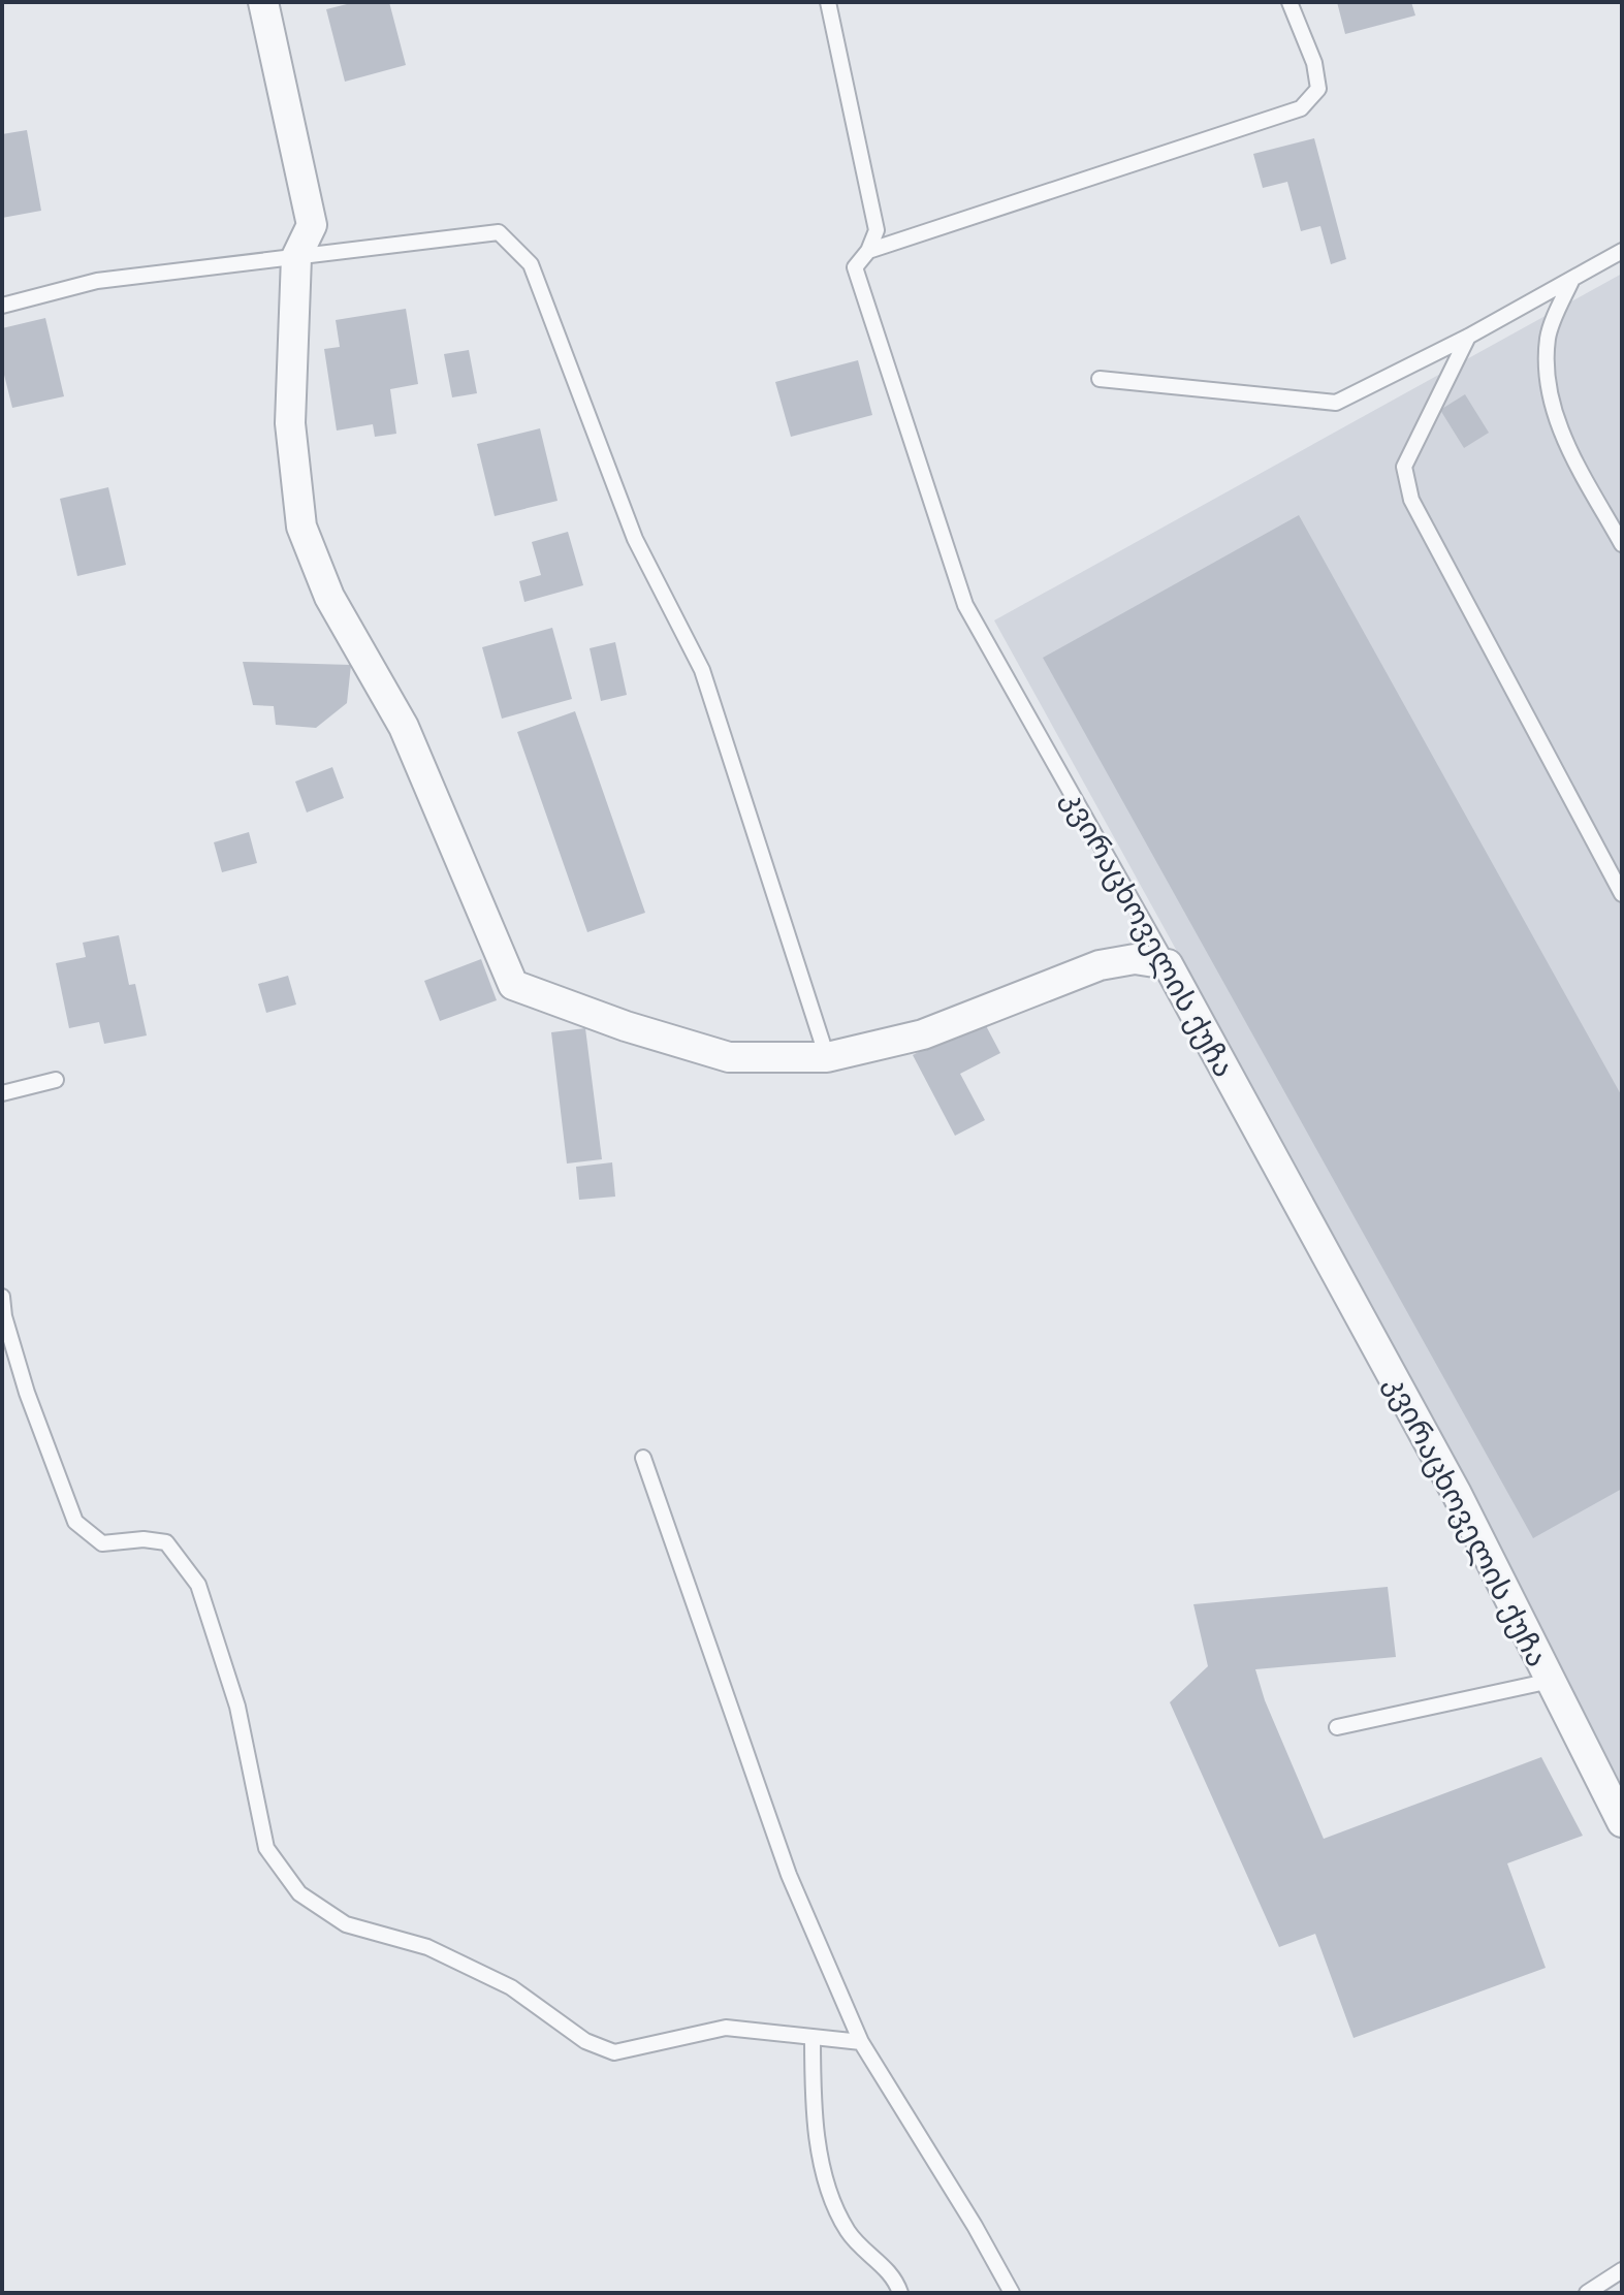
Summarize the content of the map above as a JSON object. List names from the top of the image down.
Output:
{
  "streets": {
    "street": ["კვირაცხოველის ქუჩა"]
  }
}
